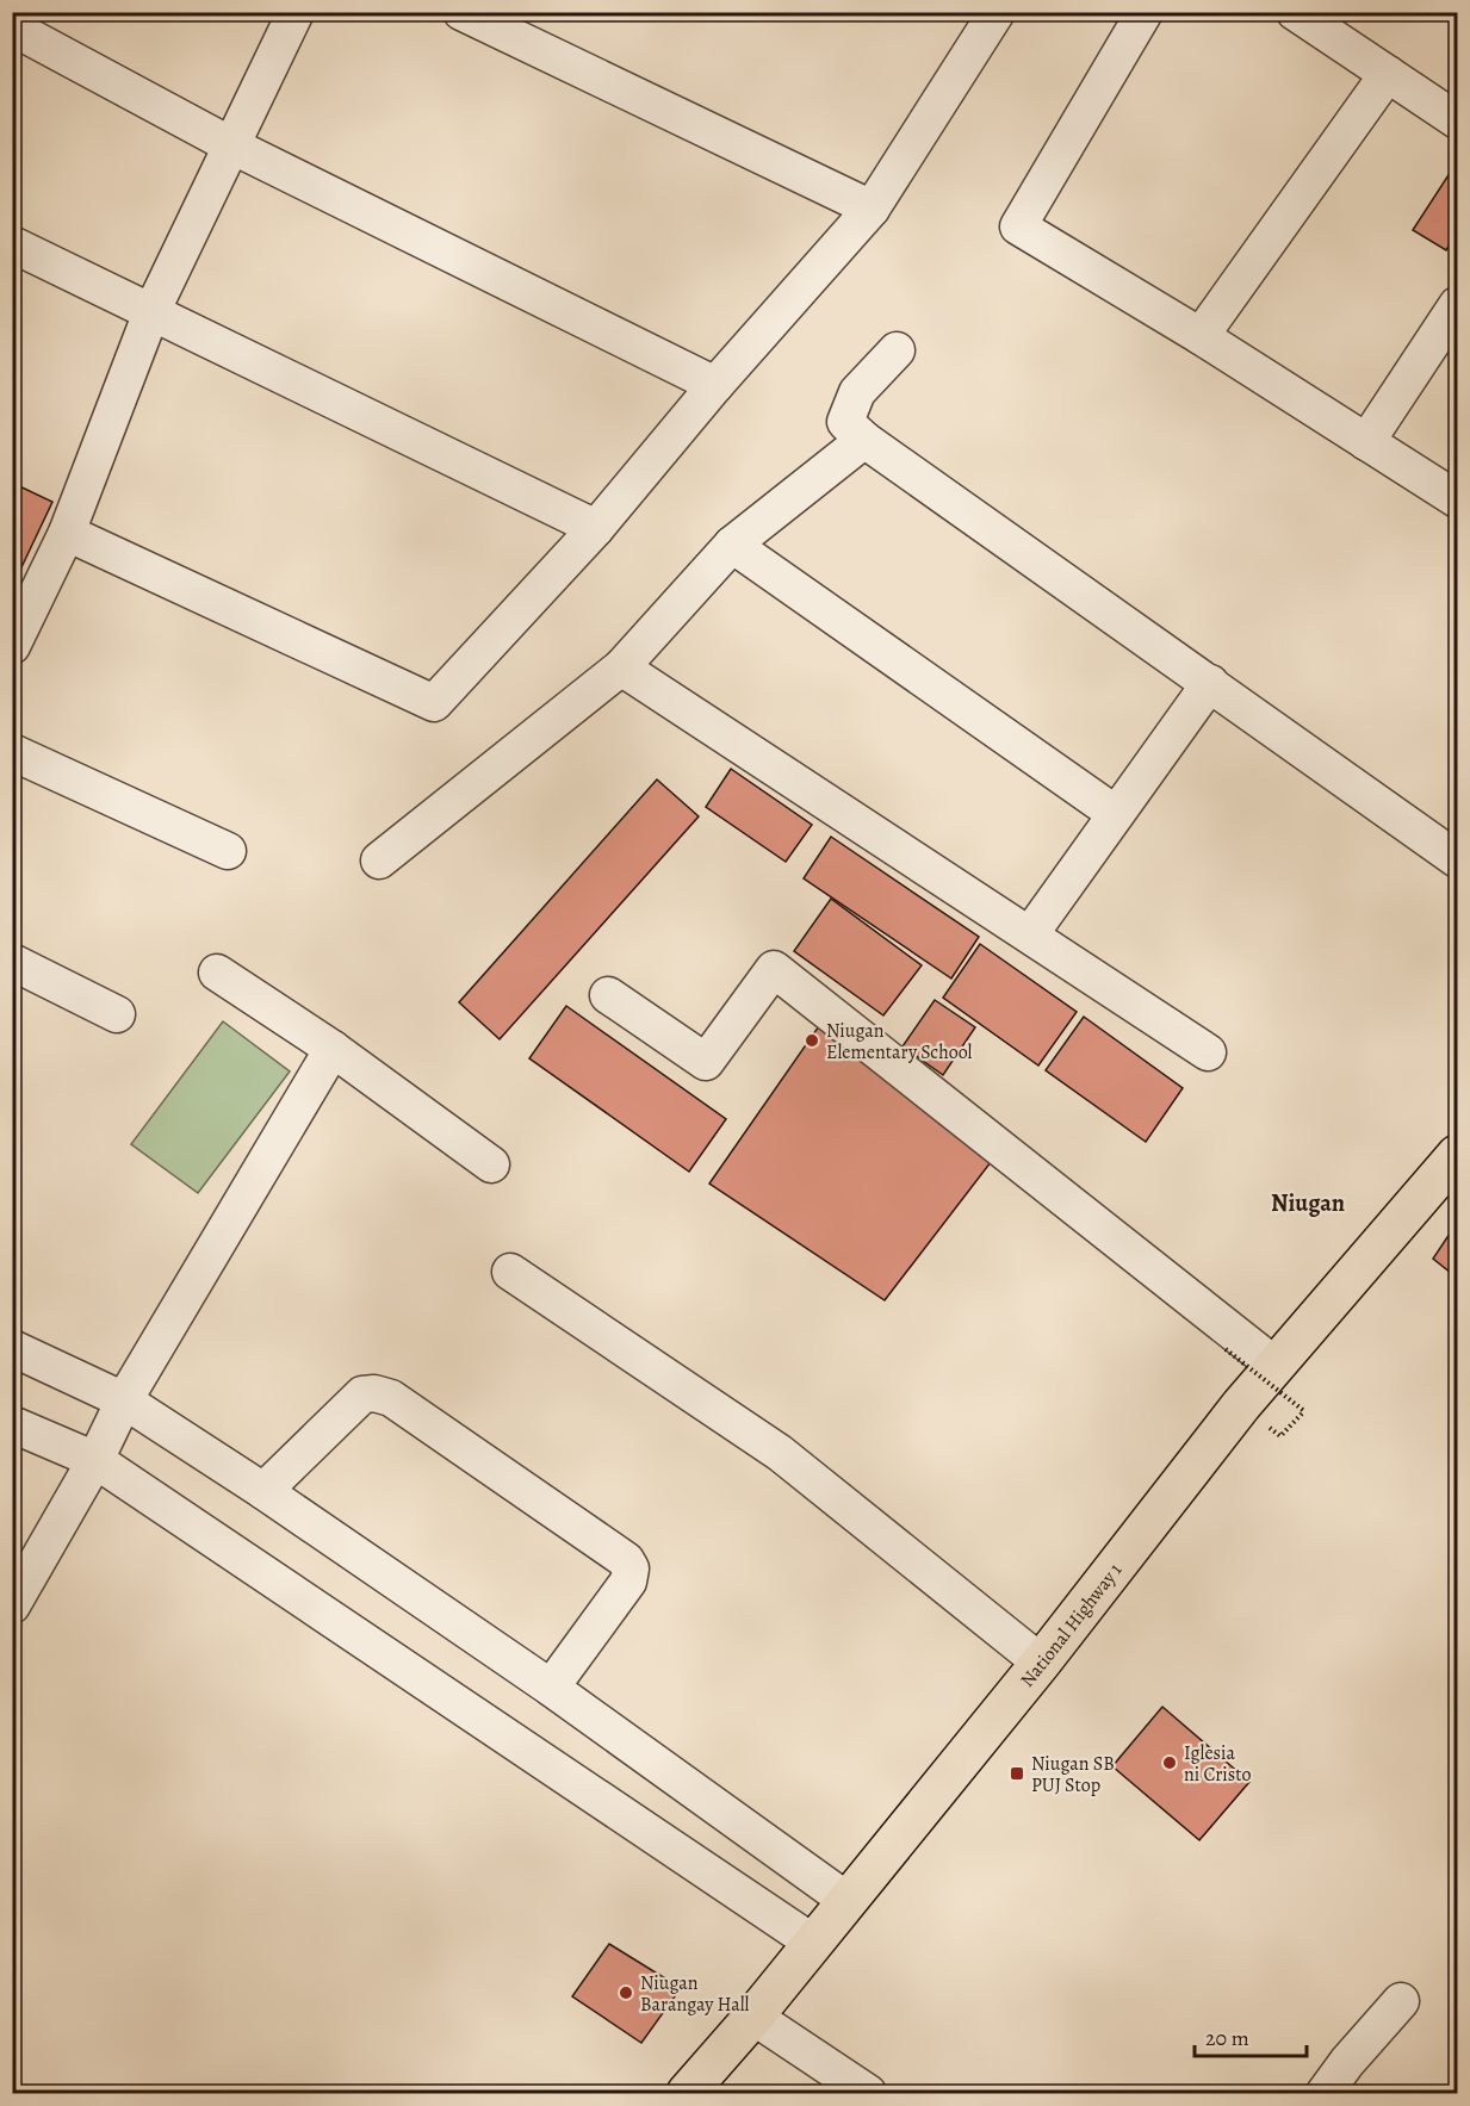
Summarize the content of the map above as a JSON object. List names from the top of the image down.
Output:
{
  "streets": {
    "highway": ["National Highway 1"]
  },
  "districts": ["Niugan"],
  "places": {
    "other": ["Niugan Elementary School", "Iglesia ni Cristo", "Niugan Barangay Hall"],
    "transit": ["Niugan SB PUJ Stop"]
  },
  "scale_bar": "20 m"
}
